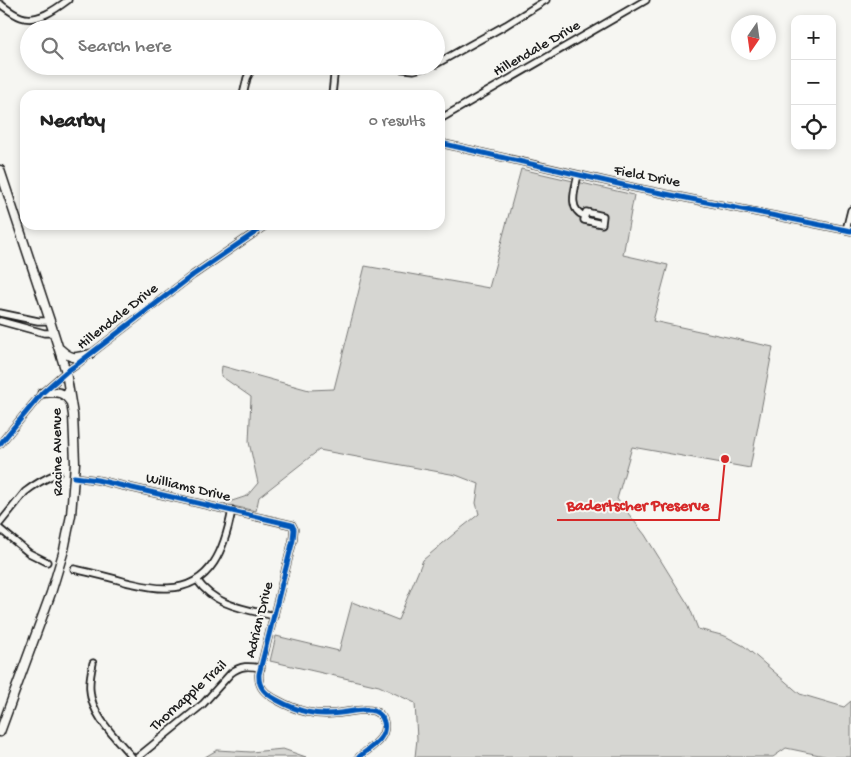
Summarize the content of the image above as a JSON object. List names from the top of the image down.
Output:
{
  "streets": {
    "main road": ["Racine Avenue"],
    "street": [
      "Hillendale Drive",
      "Field Drive",
      "Williams Drive",
      "Adrian Drive",
      "Thornapple Trail"
    ]
  },
  "crossings": [
    ["Hillendale Drive", "Racine Avenue"],
    ["Racine Avenue", "Williams Drive"],
    ["Williams Drive", "Adrian Drive"],
    ["Adrian Drive", "Thornapple Trail"]
  ],
  "places": ["Badertscher Preserve"],
  "north": "bottom",
  "page": {
    "map_buttons": ["+", "−"],
    "search": "Search here",
    "heading": ["Nearby", "0 results"]
  }
}
